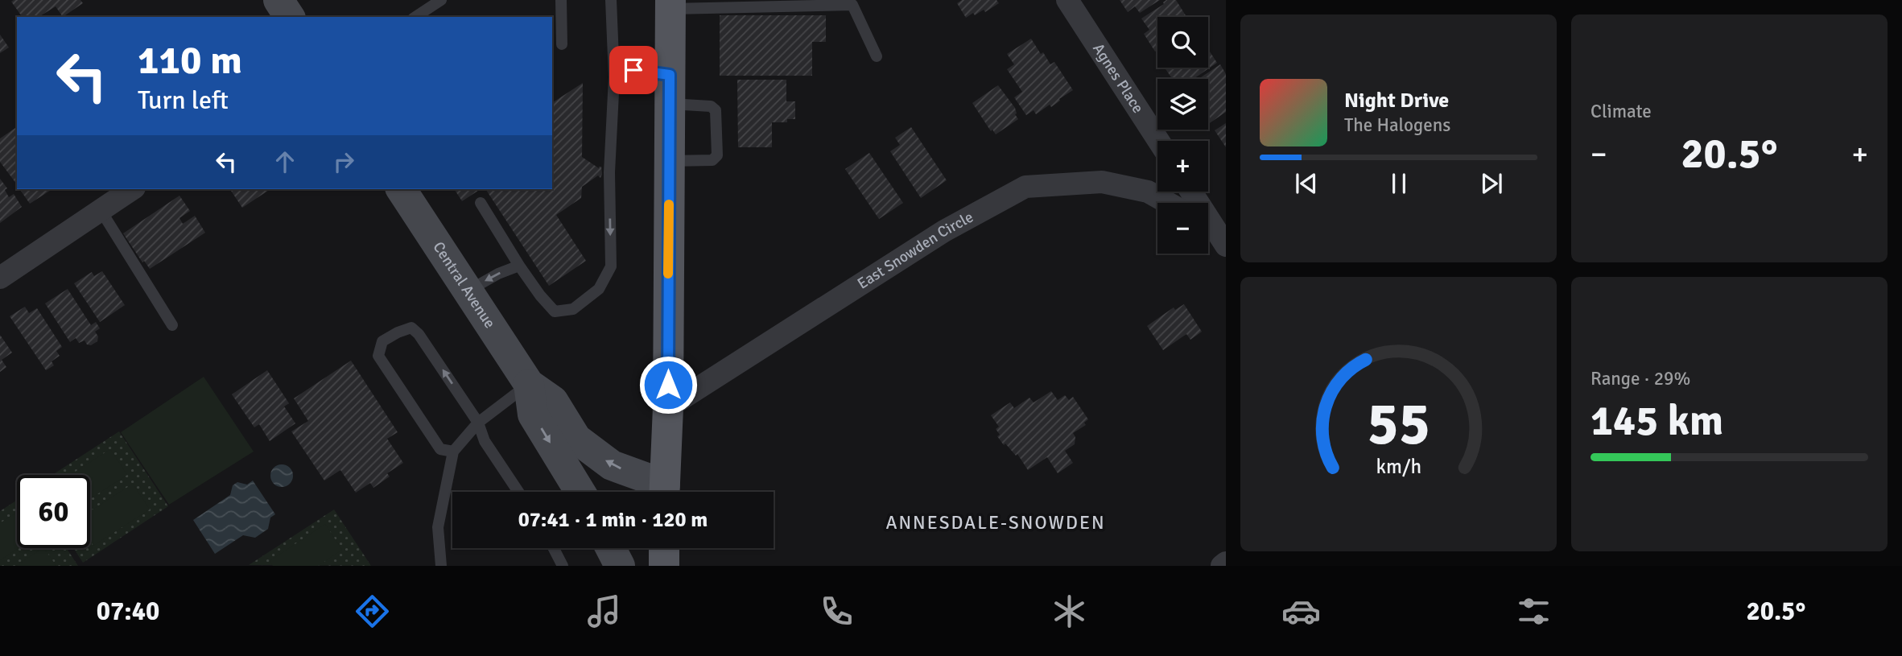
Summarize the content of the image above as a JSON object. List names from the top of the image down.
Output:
{
  "streets": {
    "main road": ["Central Avenue"],
    "street": ["Agnes Place", "East Snowden Circle"]
  },
  "districts": ["ANNESDALE-SNOWDEN"],
  "page": {
    "tile": [
      "Climate",
      ["Range · 29%", "145 km"]
    ],
    "map_buttons": ["+", "−"],
    "turn": ["110 m", "Turn left"],
    "song": ["Night Drive", "The Halogens"],
    "heat": ["−", "20.5°", "+"],
    "limit": "60",
    "trip": "07:41 · 1 min · 120 m",
    "tabs": ["07:40", "20.5°"],
    "gauge": ["55", "km/h"]
  }
}
